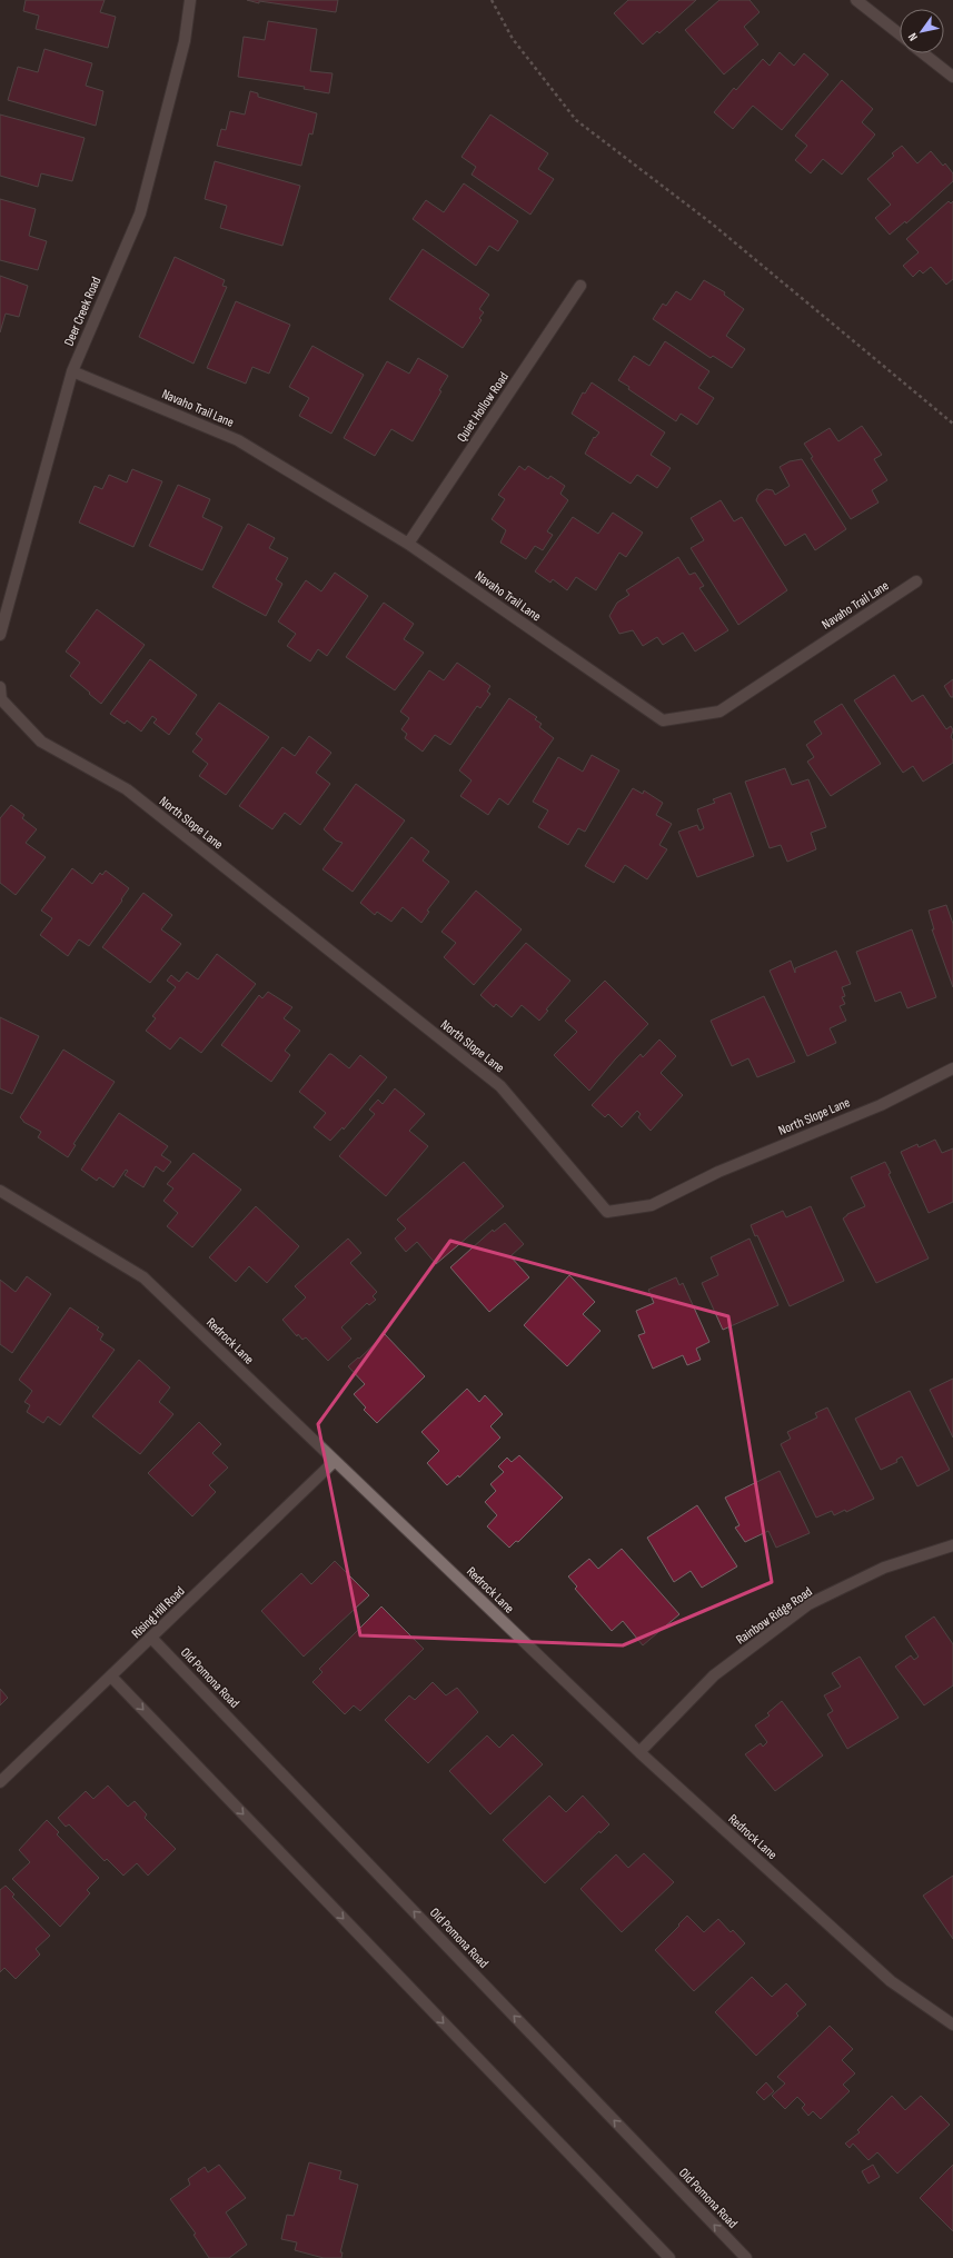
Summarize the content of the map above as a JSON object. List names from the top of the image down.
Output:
{
  "streets": {
    "street": [
      "Deer Creek Road",
      "Quiet Hollow Road",
      "Navaho Trail Lane",
      "North Slope Lane",
      "Redrock Lane",
      "Rising Hill Road",
      "Rainbow Ridge Road",
      "Old Pomona Road"
    ]
  },
  "crossings": [
    ["Deer Creek Road", "Navaho Trail Lane"],
    ["Quiet Hollow Road", "Navaho Trail Lane"],
    ["Redrock Lane", "Rising Hill Road"],
    ["Redrock Lane", "Rainbow Ridge Road"],
    ["Rising Hill Road", "Old Pomona Road"]
  ],
  "north": "bottom left"
}
